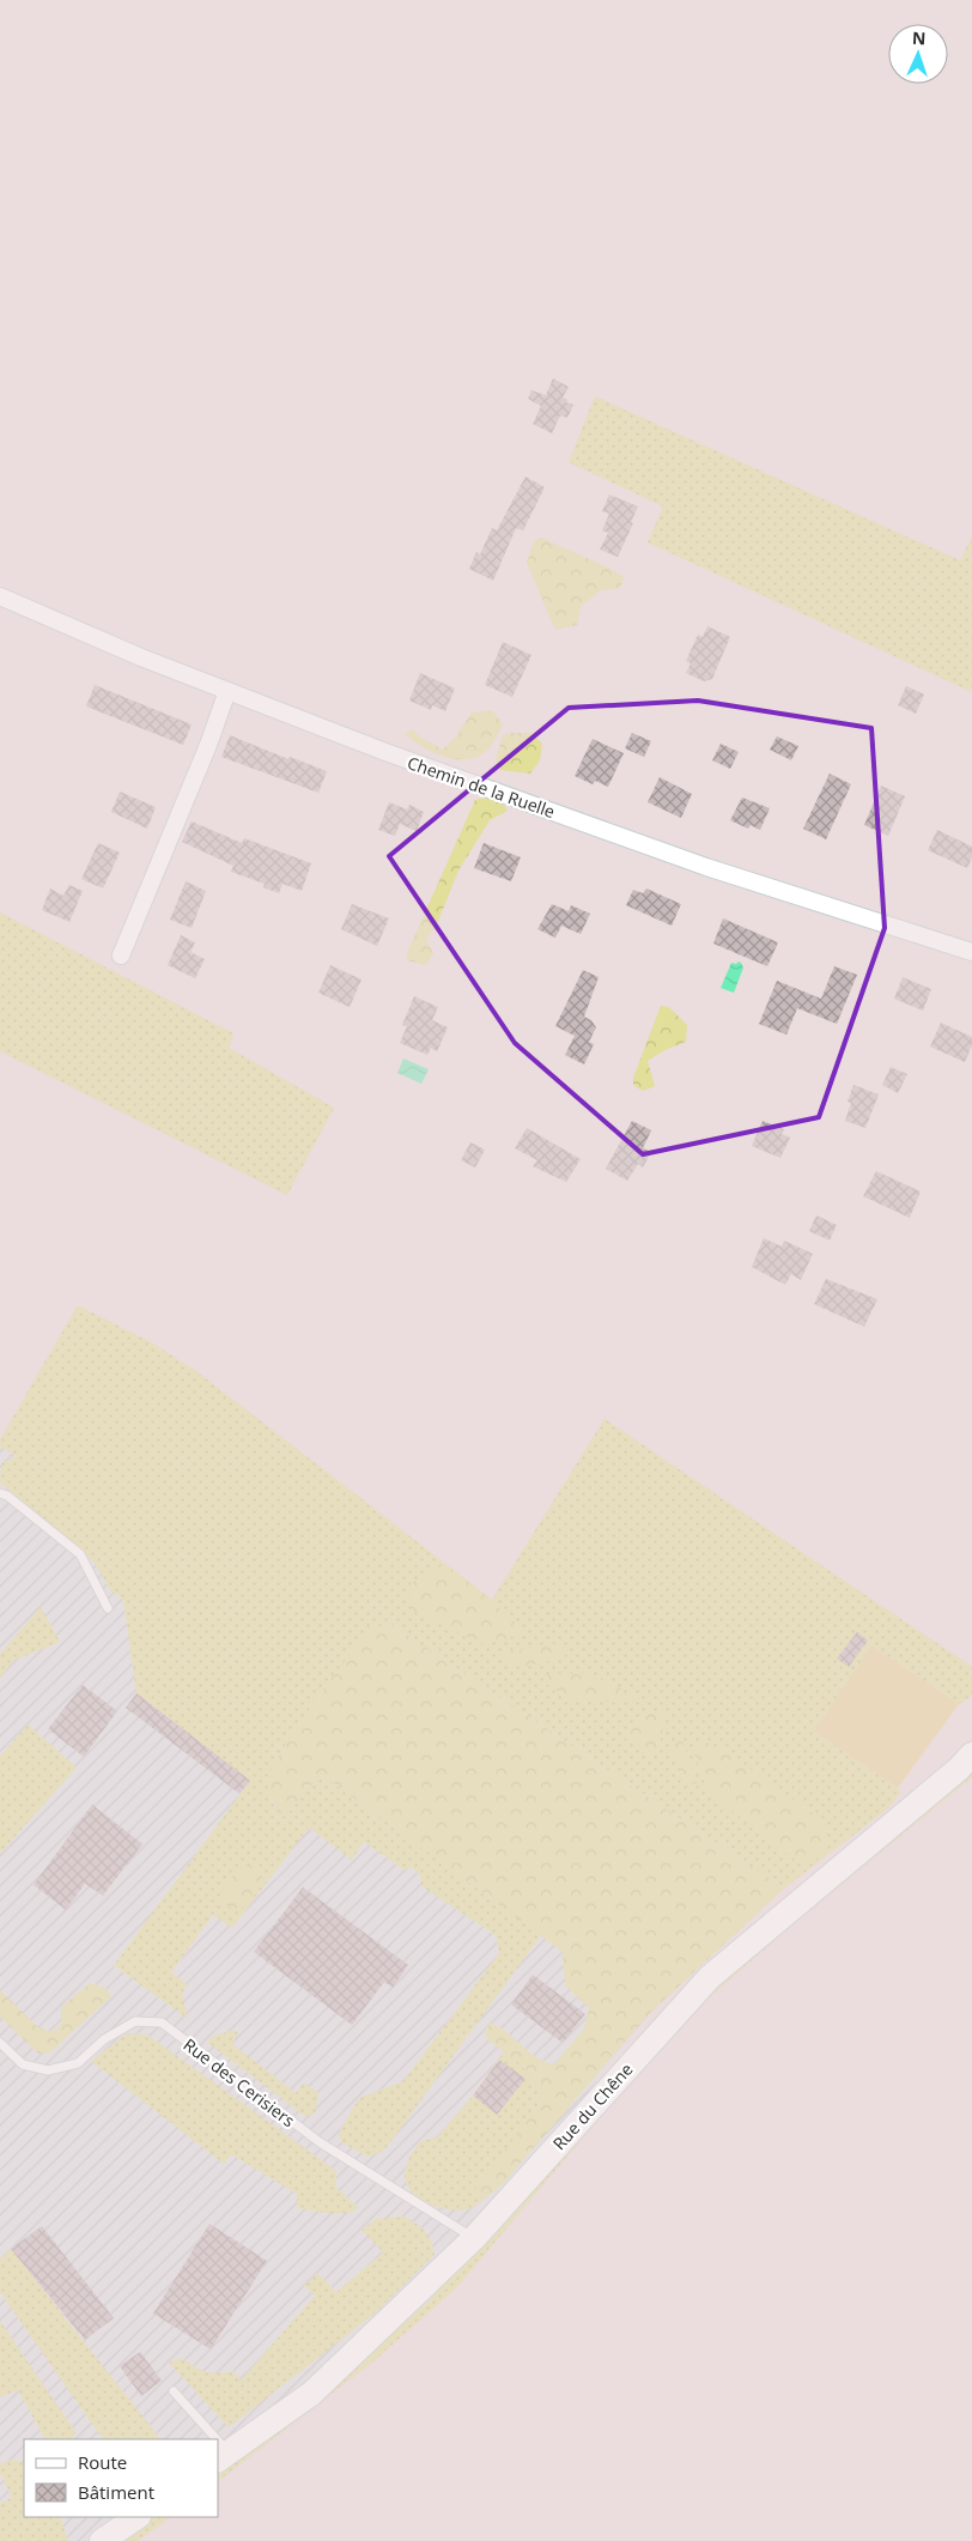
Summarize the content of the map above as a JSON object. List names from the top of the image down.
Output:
{
  "streets": {
    "street": ["Chemin de la Ruelle", "Rue du Chêne"],
    "lane": ["Rue des Cerisiers"]
  },
  "crossings": [
    ["Rue des Cerisiers", "Rue du Chêne"]
  ],
  "legend": ["Route", "Bâtiment"],
  "north": "top"
}
